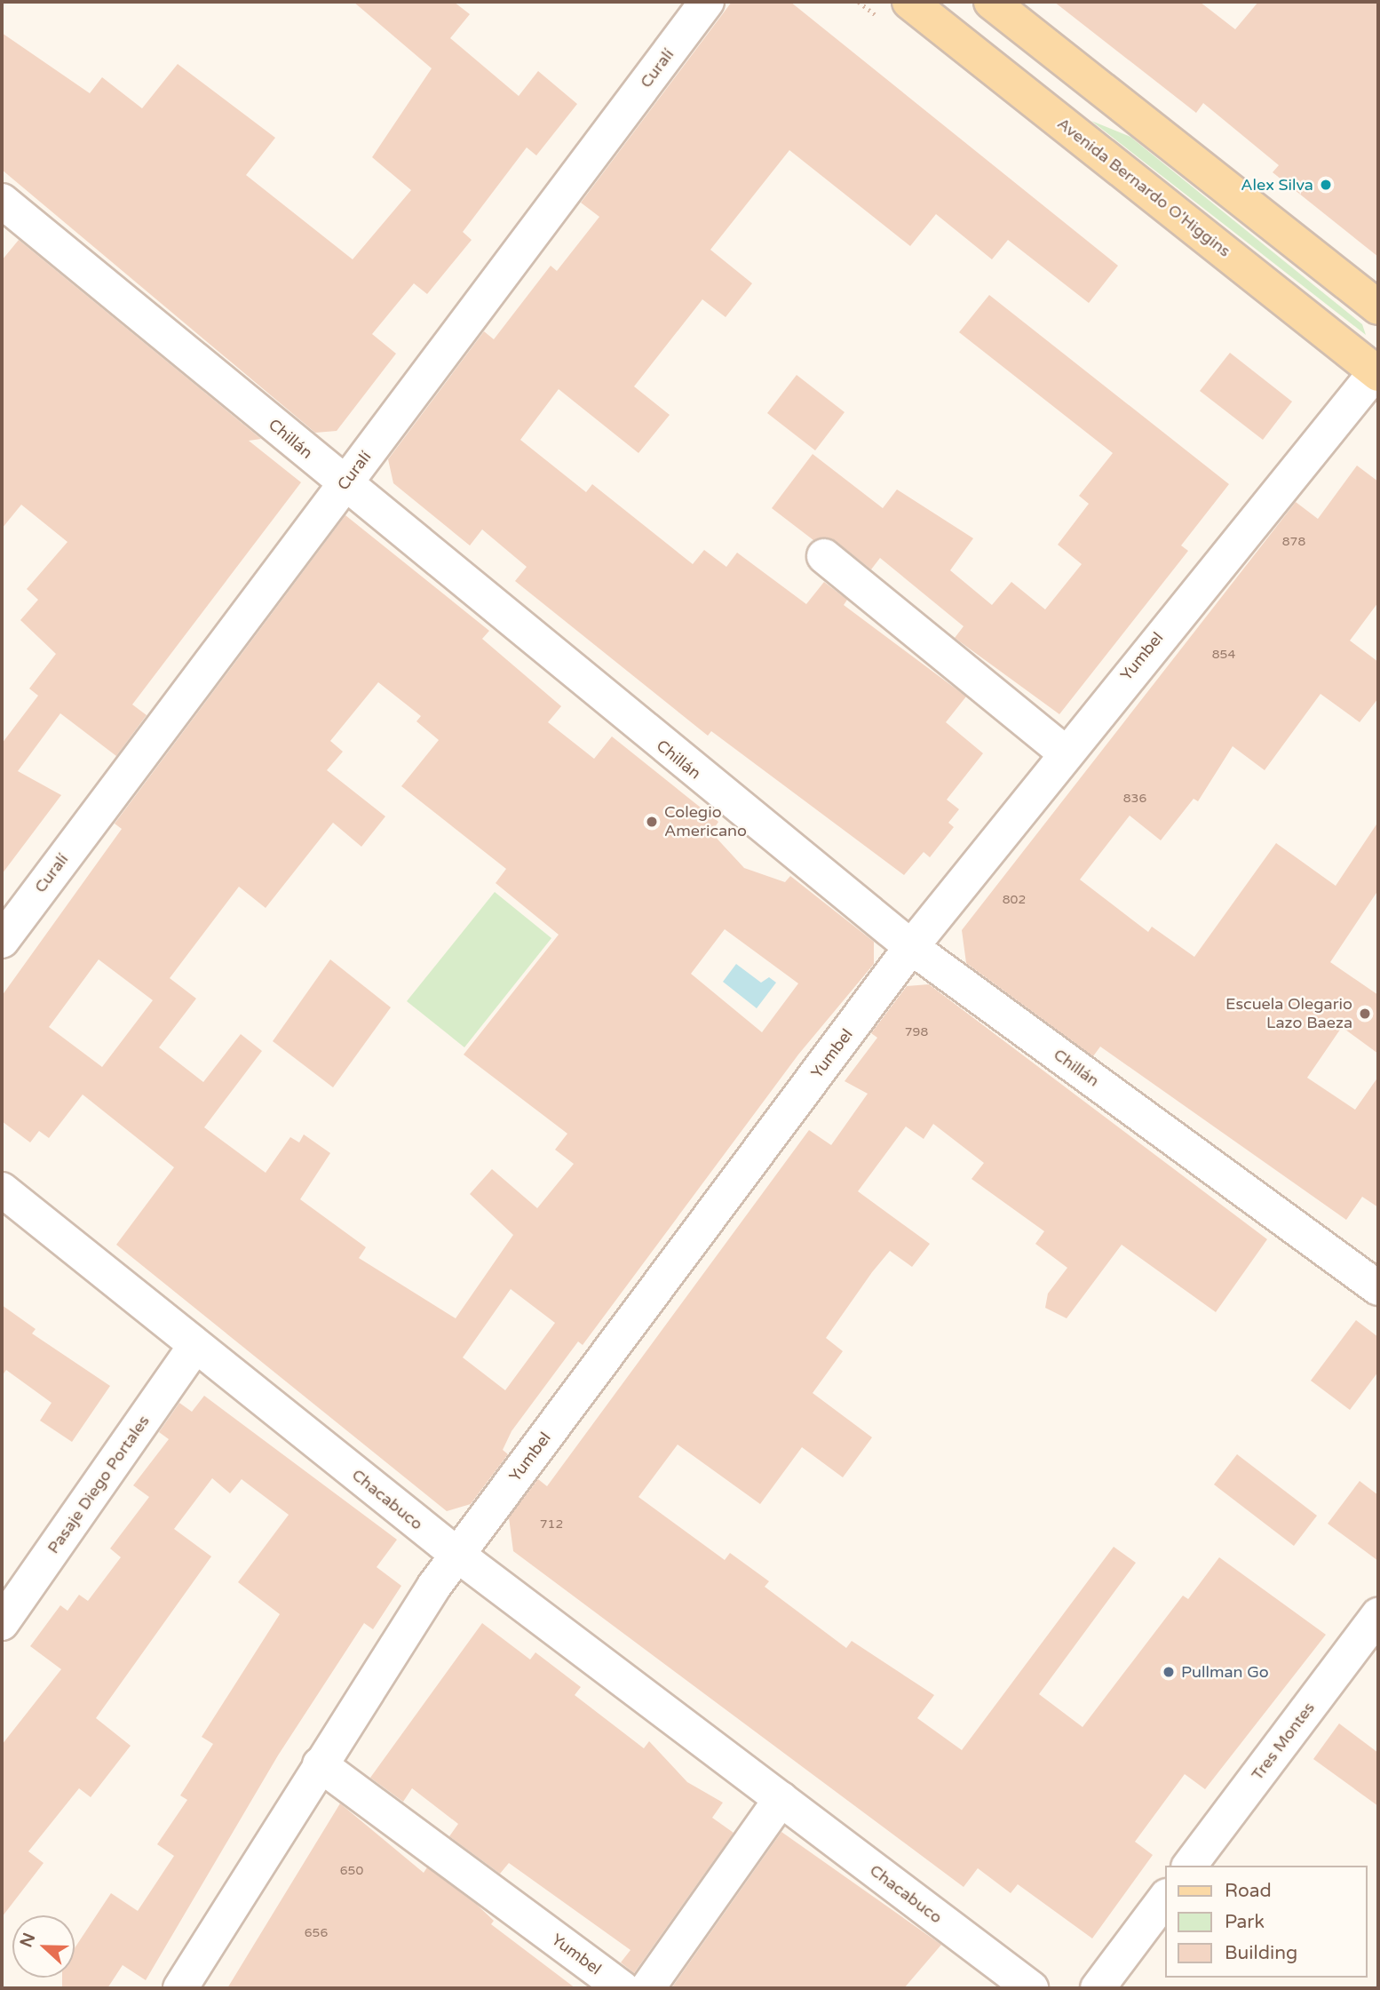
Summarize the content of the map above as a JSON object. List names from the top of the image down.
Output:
{
  "streets": {
    "main road": ["Avenida Bernardo O'Higgins"],
    "street": [
      "Curalí",
      "Chillán",
      "Yumbel",
      "Pasaje Diego Portales",
      "Chacabuco",
      "Tres Montes"
    ]
  },
  "crossings": [
    ["Curalí", "Chillán"],
    ["Avenida Bernardo O'Higgins", "Yumbel"],
    ["Chillán", "Yumbel"],
    ["Yumbel", "Chacabuco"],
    ["Pasaje Diego Portales", "Chacabuco"]
  ],
  "places": [
    "Alex Silva",
    "Colegio Americano",
    "Escuela Olegario Lazo Baeza",
    "Pullman Go"
  ],
  "house_numbers": [
    "878",
    "854",
    "836",
    "802",
    "798",
    "712",
    "650",
    "656"
  ],
  "legend": ["Road", "Park", "Building"],
  "north": "left"
}
